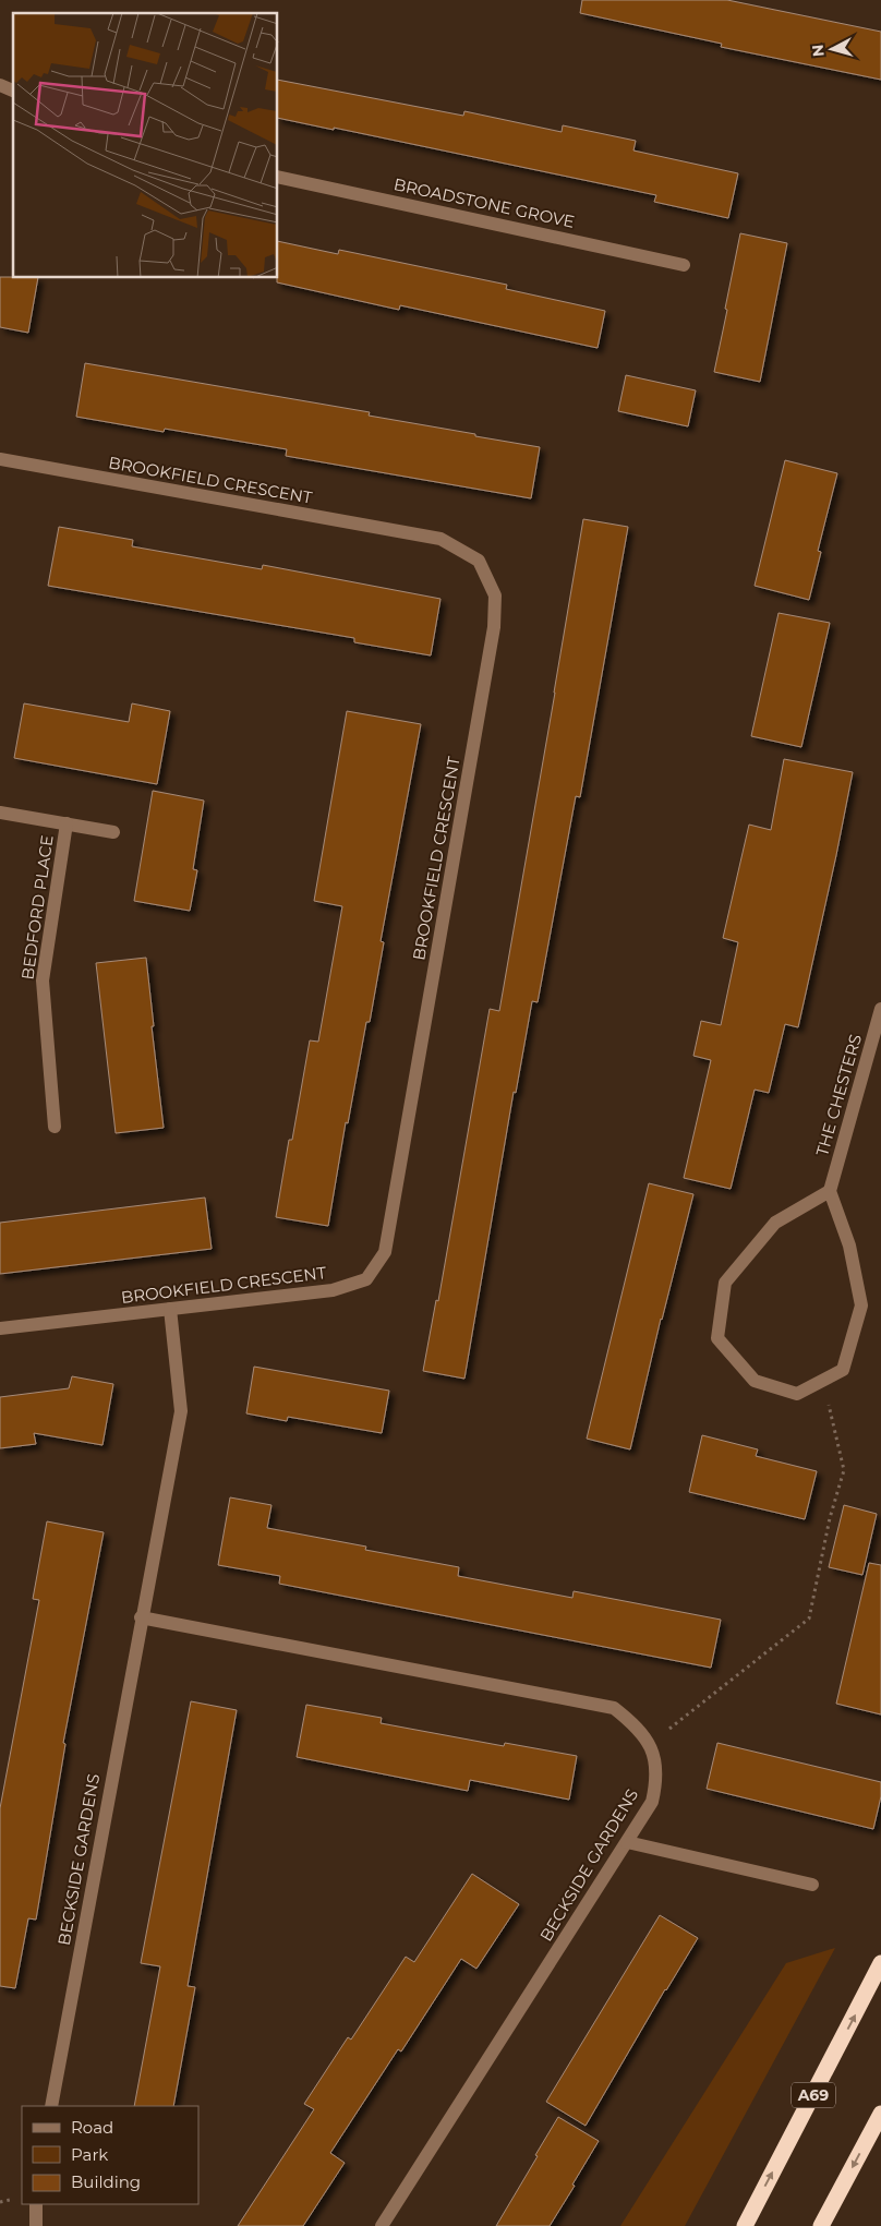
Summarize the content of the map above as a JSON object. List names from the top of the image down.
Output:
{
  "streets": {
    "highway": ["A69"],
    "street": [
      "BROADSTONE GROVE",
      "BROOKFIELD CRESCENT",
      "BEDFORD PLACE",
      "THE CHESTERS",
      "BECKSIDE GARDENS"
    ]
  },
  "crossings": [
    ["BROOKFIELD CRESCENT", "BECKSIDE GARDENS"]
  ],
  "legend": ["Road", "Park", "Building"],
  "north": "left"
}
